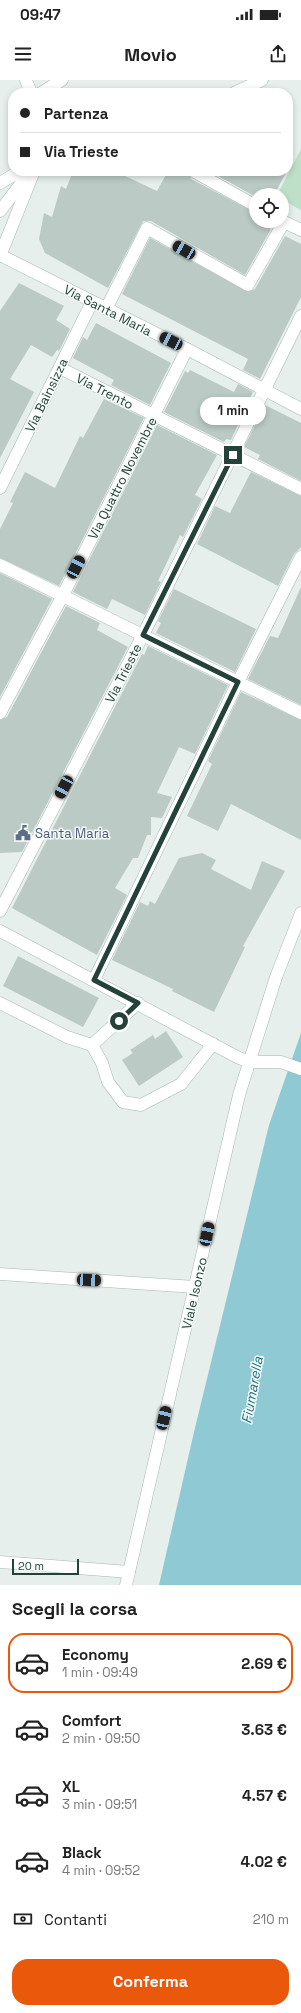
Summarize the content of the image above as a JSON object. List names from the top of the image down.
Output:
{
  "streets": {
    "street": [
      "Via Santa Maria",
      "Via Trento",
      "Via Bainsizza",
      "Via Quattro Novembre",
      "Via Trieste",
      "Viale Isonzo"
    ]
  },
  "crossings": [
    ["Via Santa Maria", "Via Bainsizza"],
    ["Via Santa Maria", "Via Quattro Novembre"],
    ["Via Santa Maria", "Via Trieste"],
    ["Via Trento", "Via Bainsizza"],
    ["Via Trento", "Via Quattro Novembre"],
    ["Via Trento", "Via Trieste"]
  ],
  "water": ["Fiumarella"],
  "places": {
    "public building": ["Santa Maria"]
  },
  "scale_bar": "20 m",
  "page": {
    "status": "09:47",
    "header": "Movio",
    "banner": ["Partenza", "Via Trieste"],
    "bubble": "1 min",
    "scale": "20 m",
    "heading": "Scegli la corsa",
    "list": [
      {
        "name": "Economy",
        "note": "1 min · 09:49",
        "value": "2.69 €"
      },
      {
        "name": "Comfort",
        "note": "2 min · 09:50",
        "value": "3.63 €"
      },
      {
        "name": "XL",
        "note": "3 min · 09:51",
        "value": "4.57 €"
      },
      {
        "name": "Black",
        "note": "4 min · 09:52",
        "value": "4.02 €"
      }
    ],
    "pay": ["Contanti", "210 m"],
    "buttons": "Conferma"
  }
}
